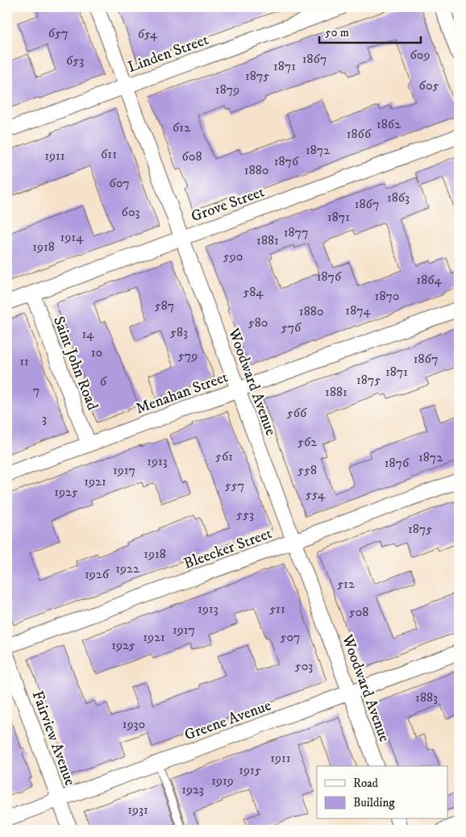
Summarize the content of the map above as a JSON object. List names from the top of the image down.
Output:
{
  "streets": {
    "street": [
      "Linden Street",
      "Grove Street",
      "Saint John Road",
      "Woodward Avenue",
      "Menahan Street",
      "Bleecker Street",
      "Greene Avenue",
      "Fairview Avenue"
    ]
  },
  "crossings": [
    ["Linden Street", "Woodward Avenue"],
    ["Grove Street", "Saint John Road"],
    ["Grove Street", "Woodward Avenue"],
    ["Saint John Road", "Menahan Street"],
    ["Woodward Avenue", "Menahan Street"],
    ["Woodward Avenue", "Bleecker Street"],
    ["Woodward Avenue", "Greene Avenue"],
    ["Greene Avenue", "Fairview Avenue"]
  ],
  "house_numbers": [
    "657",
    "654",
    "609",
    "1867",
    "653",
    "1871",
    "1875",
    "605",
    "1879",
    "1862",
    "612",
    "1866",
    "1872",
    "611",
    "1911",
    "608",
    "1876",
    "1880",
    "607",
    "1863",
    "1867",
    "603",
    "1871",
    "1877",
    "1914",
    "1881",
    "1918",
    "590",
    "1876",
    "1864",
    "584",
    "1870",
    "587",
    "1874",
    "1880",
    "580",
    "576",
    "583",
    "14",
    "10",
    "579",
    "1867",
    "11",
    "1871",
    "1875",
    "6",
    "7",
    "1881",
    "566",
    "3",
    "562",
    "561",
    "1872",
    "1913",
    "1876",
    "1917",
    "558",
    "1921",
    "557",
    "1925",
    "554",
    "553",
    "1875",
    "1918",
    "1922",
    "1926",
    "512",
    "1913",
    "511",
    "508",
    "1917",
    "1921",
    "507",
    "1925",
    "503",
    "1883",
    "1930",
    "1911",
    "1915",
    "1919",
    "1923",
    "1931"
  ],
  "legend": ["Road", "Building"],
  "scale_bar": "50 m"
}
